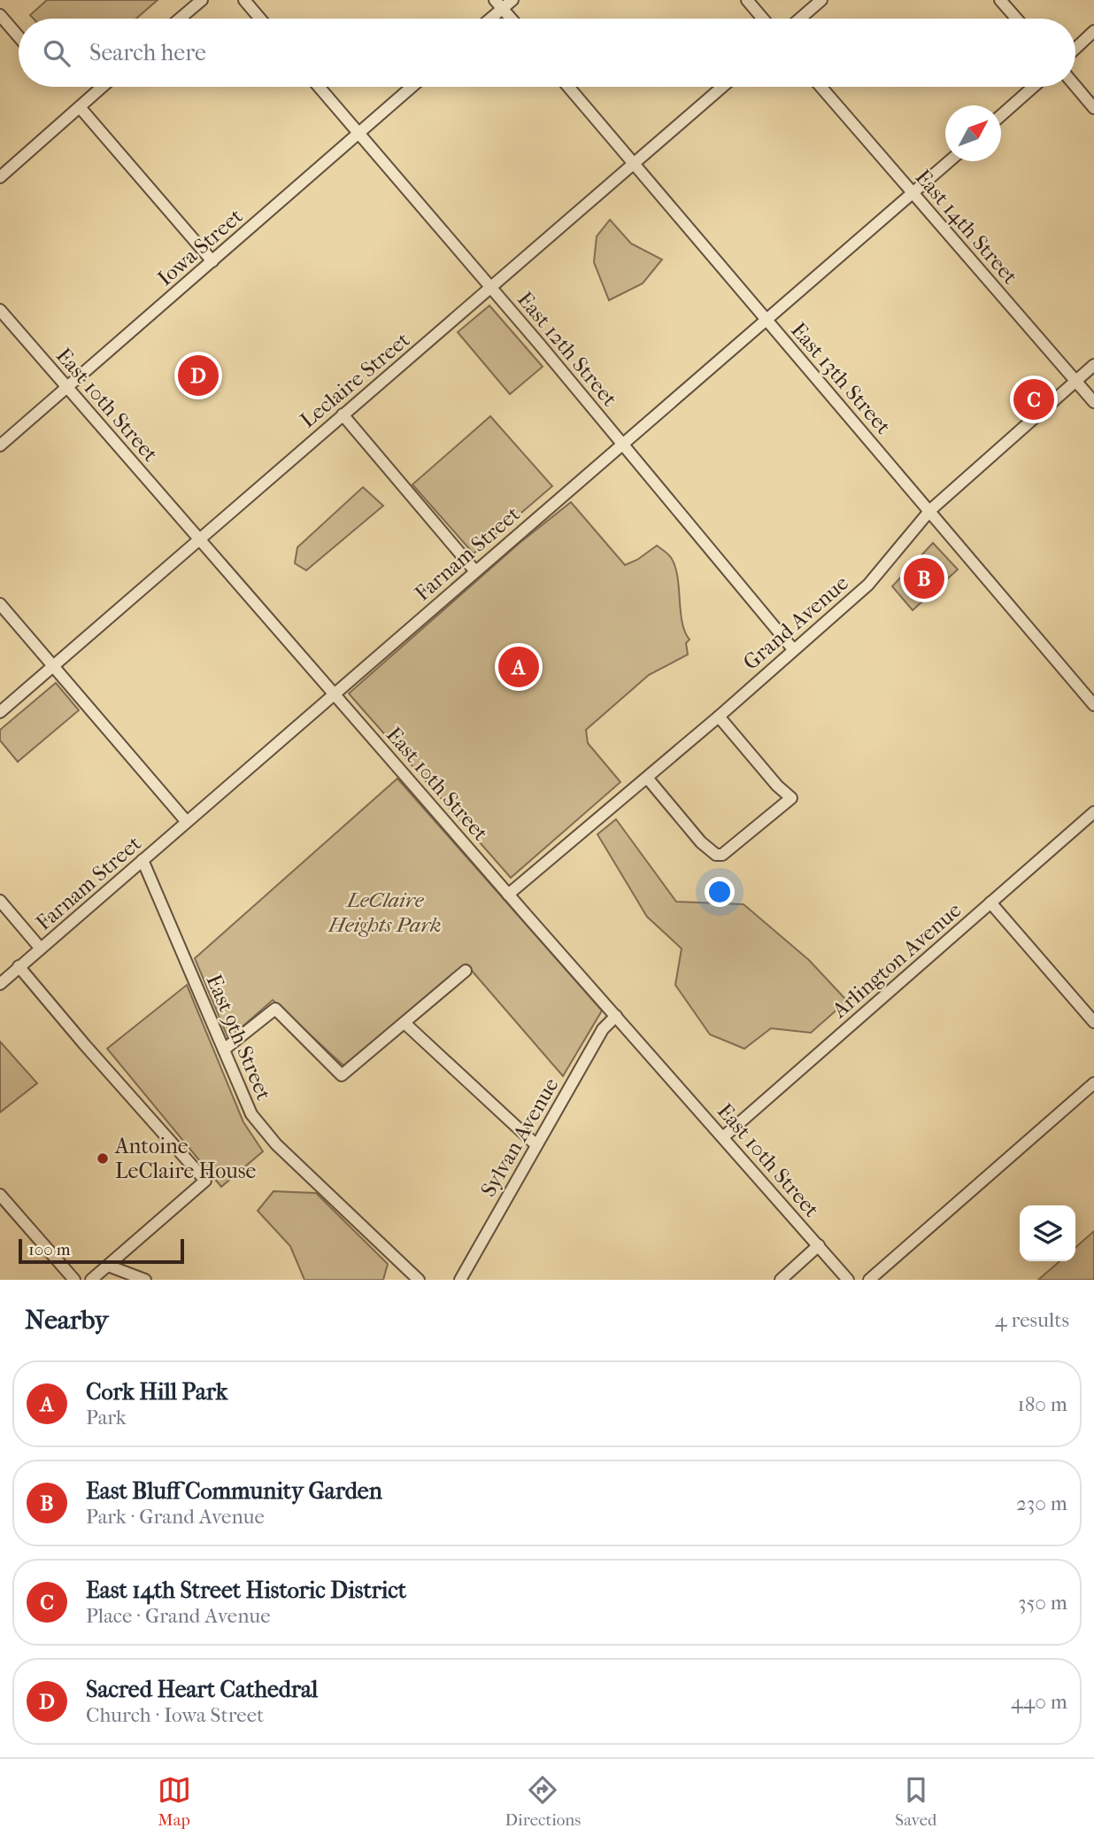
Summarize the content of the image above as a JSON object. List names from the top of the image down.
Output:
{
  "streets": {
    "street": [
      "East 14th Street",
      "Iowa Street",
      "East 12th Street",
      "East 13th Street",
      "Leclaire Street",
      "East 10th Street",
      "Farnam Street",
      "Grand Avenue",
      "Arlington Avenue",
      "East 9th Street",
      "Sylvan Avenue"
    ]
  },
  "crossings": [
    ["East 14th Street", "Farnam Street"],
    ["East 14th Street", "Grand Avenue"],
    ["Iowa Street", "East 12th Street"],
    ["Iowa Street", "East 10th Street"],
    ["East 12th Street", "Leclaire Street"],
    ["East 12th Street", "Farnam Street"],
    ["East 12th Street", "Grand Avenue"],
    ["East 13th Street", "Leclaire Street"],
    ["East 13th Street", "Farnam Street"],
    ["East 13th Street", "Grand Avenue"],
    ["Leclaire Street", "East 10th Street"],
    ["East 10th Street", "Farnam Street"],
    ["East 10th Street", "Grand Avenue"],
    ["East 10th Street", "Arlington Avenue"],
    ["East 10th Street", "Sylvan Avenue"],
    ["Farnam Street", "East 9th Street"]
  ],
  "parks": ["LeClaire Heights Park"],
  "places": ["Antoine LeClaire House"],
  "scale_bar": "100 m",
  "north": "top right",
  "page": {
    "search": "Search here",
    "pins": [
      "D",
      "C",
      "B",
      "A"
    ],
    "scale": "100 m",
    "heading": ["Nearby", "4 results"],
    "list": [
      {
        "mark": "A",
        "name": "Cork Hill Park",
        "note": "Park",
        "value": "180 m"
      },
      {
        "mark": "B",
        "name": "East Bluff Community Garden",
        "note": "Park · Grand Avenue",
        "value": "230 m"
      },
      {
        "mark": "C",
        "name": "East 14th Street Historic District",
        "note": "Place · Grand Avenue",
        "value": "350 m"
      },
      {
        "mark": "D",
        "name": "Sacred Heart Cathedral",
        "note": "Church · Iowa Street",
        "value": "440 m"
      }
    ],
    "nav": ["Map", "Directions", "Saved"]
  }
}
